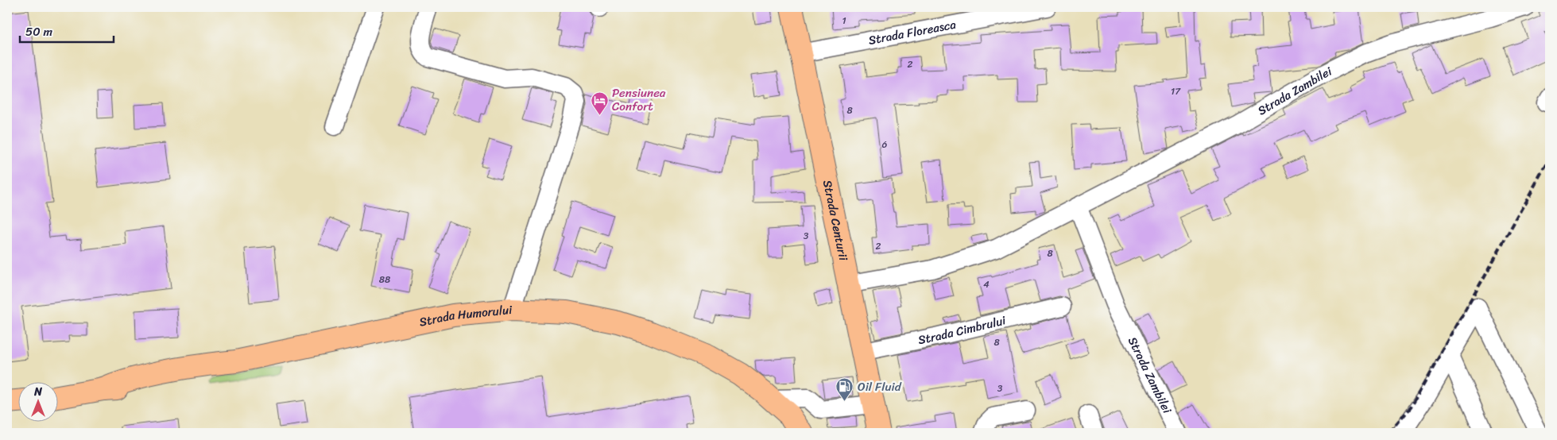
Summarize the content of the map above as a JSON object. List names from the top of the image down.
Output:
{
  "streets": {
    "main road": ["Strada Centurii", "Strada Humorului"],
    "street": ["Strada Floreasca", "Strada Zambilei", "Strada Cimbrului"]
  },
  "crossings": [
    ["Strada Floreasca", "Strada Centurii"],
    ["Strada Zambilei", "Strada Centurii"],
    ["Strada Centurii", "Strada Cimbrului"]
  ],
  "places": {
    "hotel": ["Pensiunea Confort"],
    "fuel station": ["Oil Fluid"]
  },
  "house_numbers": [
    "1",
    "2",
    "17",
    "8",
    "6",
    "3",
    "2",
    "8",
    "88",
    "4",
    "8",
    "3"
  ],
  "scale_bar": "50 m",
  "north": "top"
}
